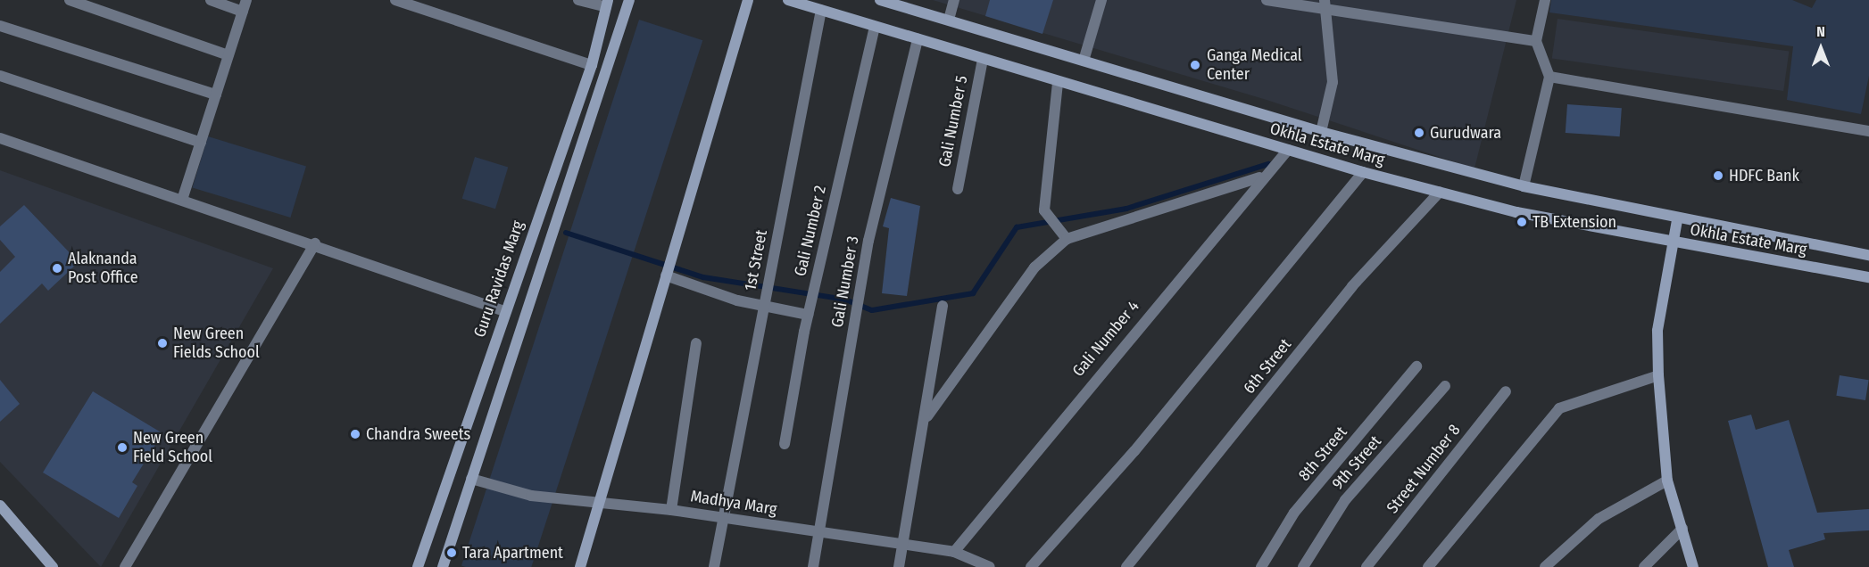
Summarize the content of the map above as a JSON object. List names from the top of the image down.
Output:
{
  "streets": {
    "main road": ["Okhla Estate Marg", "Guru Ravidas Marg"],
    "street": [
      "Gali Number 5",
      "Gali Number 2",
      "1st Street",
      "Gali Number 3",
      "Gali Number 4",
      "6th Street",
      "8th Street",
      "9th Street",
      "Street Number 8",
      "Madhya Marg"
    ]
  },
  "crossings": [
    ["Gali Number 5", "Okhla Estate Marg"],
    ["Okhla Estate Marg", "Gali Number 2"],
    ["Okhla Estate Marg", "1st Street"],
    ["Okhla Estate Marg", "Gali Number 3"],
    ["Okhla Estate Marg", "Gali Number 4"],
    ["Okhla Estate Marg", "6th Street"],
    ["1st Street", "Madhya Marg"],
    ["Gali Number 3", "Madhya Marg"],
    ["Gali Number 4", "Madhya Marg"]
  ],
  "places": [
    "Ganga Medical Center",
    "Gurudwara",
    "HDFC Bank",
    "TB Extension",
    "Alaknanda Post Office",
    "New Green Fields School",
    "Chandra Sweets",
    "New Green Field School",
    "Tara Apartment"
  ],
  "north": "top"
}
